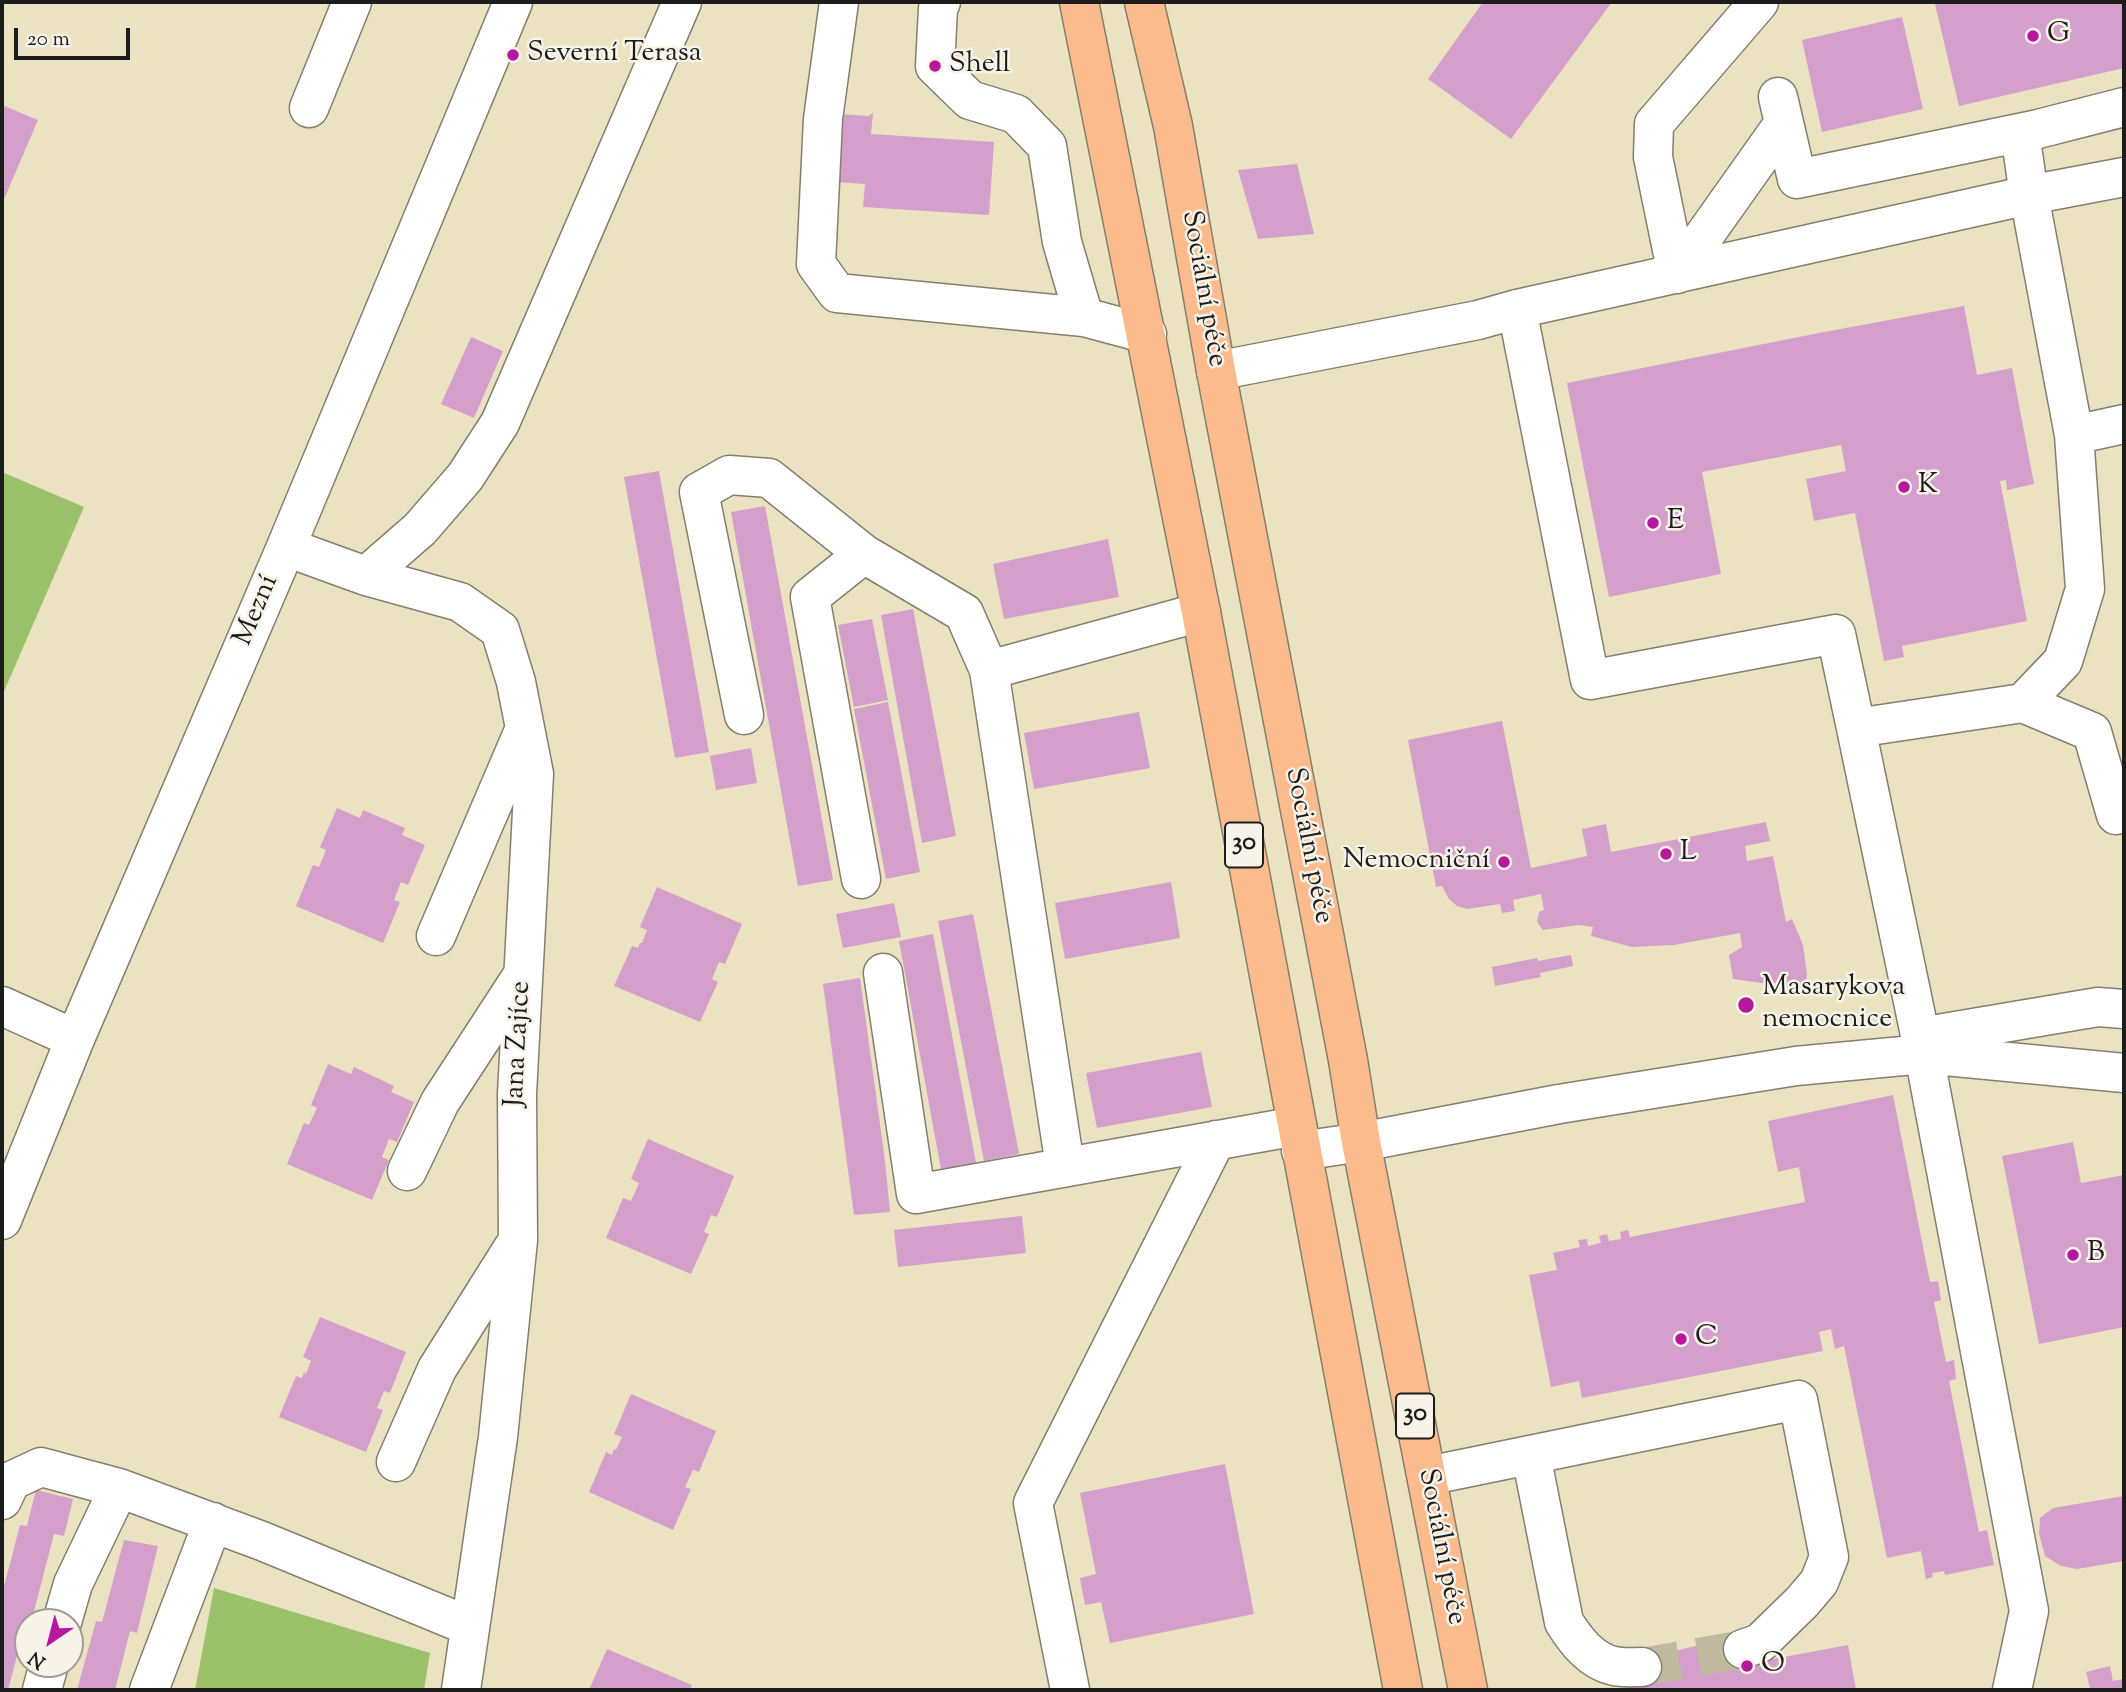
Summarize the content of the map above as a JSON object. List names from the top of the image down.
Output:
{
  "streets": {
    "main road": ["Sociální péče", "30"],
    "street": ["Mezní", "Jana Zajíce"]
  },
  "crossings": [
    ["Mezní", "Jana Zajíce"]
  ],
  "places": [
    "G",
    "Severní Terasa",
    "Shell",
    "K",
    "E",
    "L",
    "Nemocniční",
    "Masarykova nemocnice",
    "B",
    "C",
    "O"
  ],
  "scale_bar": "20 m",
  "north": "bottom left"
}
